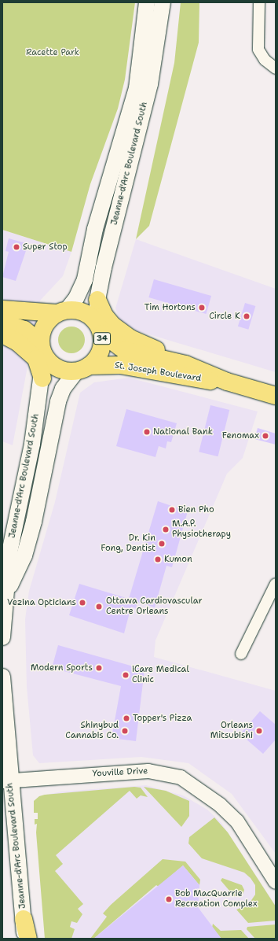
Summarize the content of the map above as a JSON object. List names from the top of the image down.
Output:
{
  "streets": {
    "main road": ["Jeanne-d'Arc Boulevard South", "34", "St. Joseph Boulevard"],
    "street": ["Youville Drive"]
  },
  "crossings": [
    ["Jeanne-d'Arc Boulevard South", "34"],
    ["Jeanne-d'Arc Boulevard South", "St. Joseph Boulevard"],
    ["Jeanne-d'Arc Boulevard South", "Youville Drive"],
    ["34", "St. Joseph Boulevard"]
  ],
  "parks": ["Racette Park"],
  "places": [
    "Super Stop",
    "Tim Hortons",
    "Circle K",
    "National Bank",
    "Fenomax",
    "Bien Pho",
    "M.A.P. Physiotherapy",
    "Dr. Kin Fong, Dentist",
    "Kumon",
    "Vezina Opticians",
    "Ottawa Cardiovascular Centre Orleans",
    "Modern Sports",
    "iCare Medical Clinic",
    "Topper's Pizza",
    "Shinybud Cannabis Co.",
    "Orleans Mitsubishi",
    "Bob MacQuarrie Recreation Complex"
  ]
}
